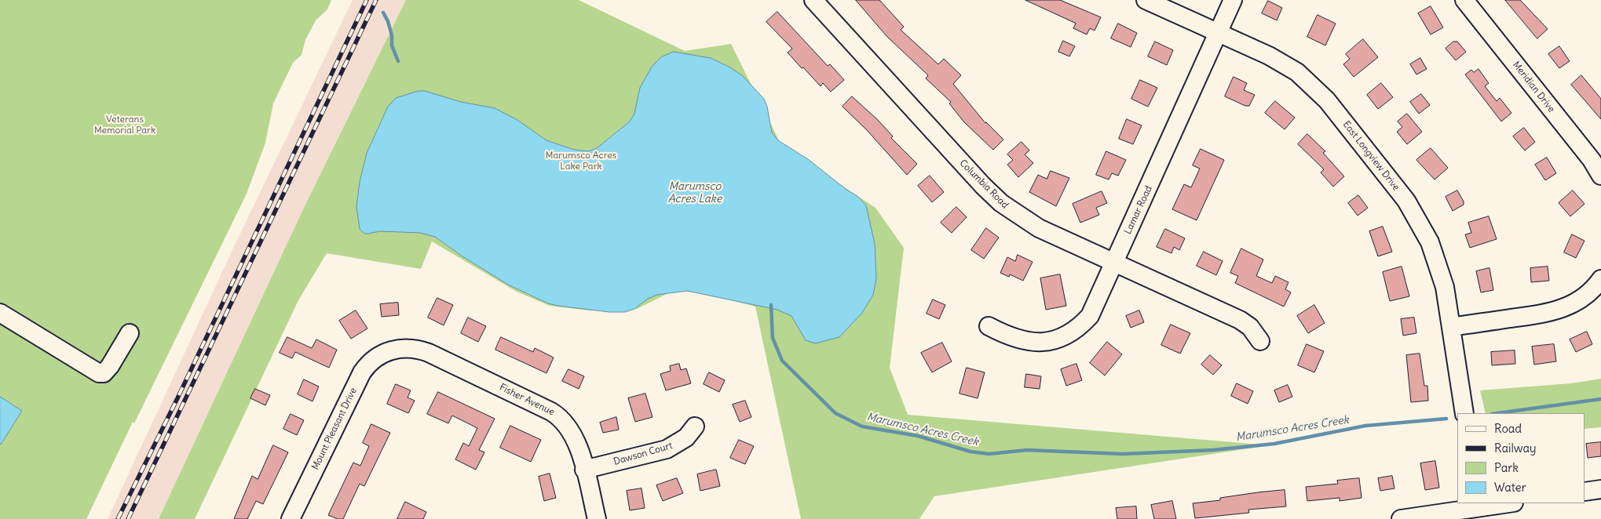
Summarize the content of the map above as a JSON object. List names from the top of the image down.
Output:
{
  "streets": {
    "street": [
      "Meridian Drive",
      "East Longview Drive",
      "Columbia Road",
      "Lamar Road",
      "Fisher Avenue",
      "Mount Pleasant Drive",
      "Dawson Court"
    ]
  },
  "crossings": [
    ["East Longview Drive", "Lamar Road"],
    ["Columbia Road", "Lamar Road"],
    ["Fisher Avenue", "Mount Pleasant Drive"],
    ["Fisher Avenue", "Dawson Court"]
  ],
  "water": ["Marumsco Acres Lake", "Marumsco Acres Creek"],
  "parks": ["Veterans Memorial Park", "Marumsco Acres Lake Park"],
  "legend": [
    "Road",
    "Railway",
    "Park",
    "Water"
  ]
}
